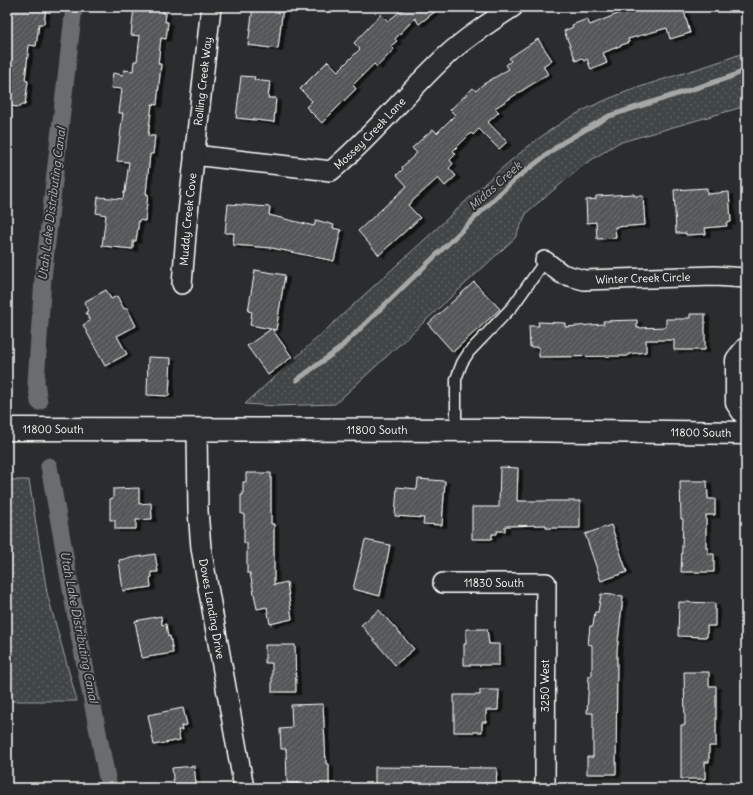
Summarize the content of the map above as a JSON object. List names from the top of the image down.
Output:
{
  "streets": {
    "main road": ["11800 South"],
    "street": [
      "Rolling Creek Way",
      "Mossey Creek Lane",
      "Muddy Creek Cove",
      "Winter Creek Circle",
      "11830 South",
      "Doves Landing Drive",
      "3250 West"
    ]
  },
  "crossings": [
    ["Rolling Creek Way", "Mossey Creek Lane"],
    ["Rolling Creek Way", "Muddy Creek Cove"],
    ["Mossey Creek Lane", "Muddy Creek Cove"],
    ["11800 South", "Doves Landing Drive"],
    ["11830 South", "3250 West"]
  ],
  "water": ["Midas Creek", "Utah Lake Distributing Canal"]
}
